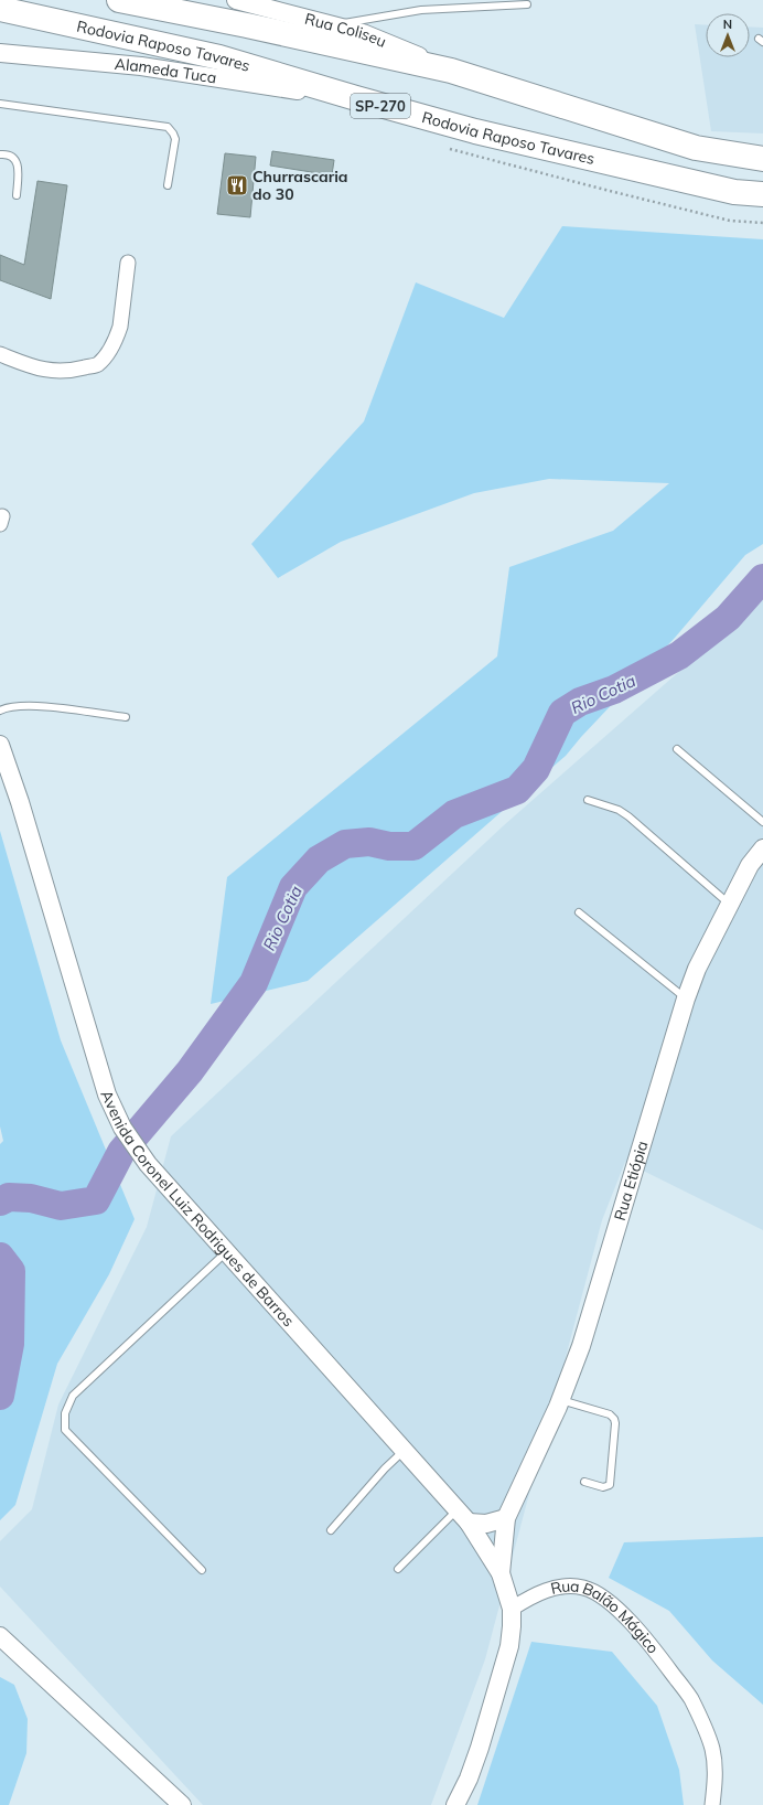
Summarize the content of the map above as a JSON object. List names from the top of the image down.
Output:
{
  "streets": {
    "highway": ["Rodovia Raposo Tavares", "SP-270"],
    "street": [
      "Rua Coliseu",
      "Alameda Tuca",
      "Rua Etiópia",
      "Avenida Coronel Luiz Rodrigues de Barros",
      "Rua Balão Mágico"
    ]
  },
  "crossings": [
    ["Rodovia Raposo Tavares", "Alameda Tuca"],
    ["Rua Etiópia", "Avenida Coronel Luiz Rodrigues de Barros"],
    ["Avenida Coronel Luiz Rodrigues de Barros", "Rua Balão Mágico"]
  ],
  "water": ["Rio Cotia"],
  "places": {
    "restaurant": ["Churrascaria do 30"]
  },
  "north": "top"
}
